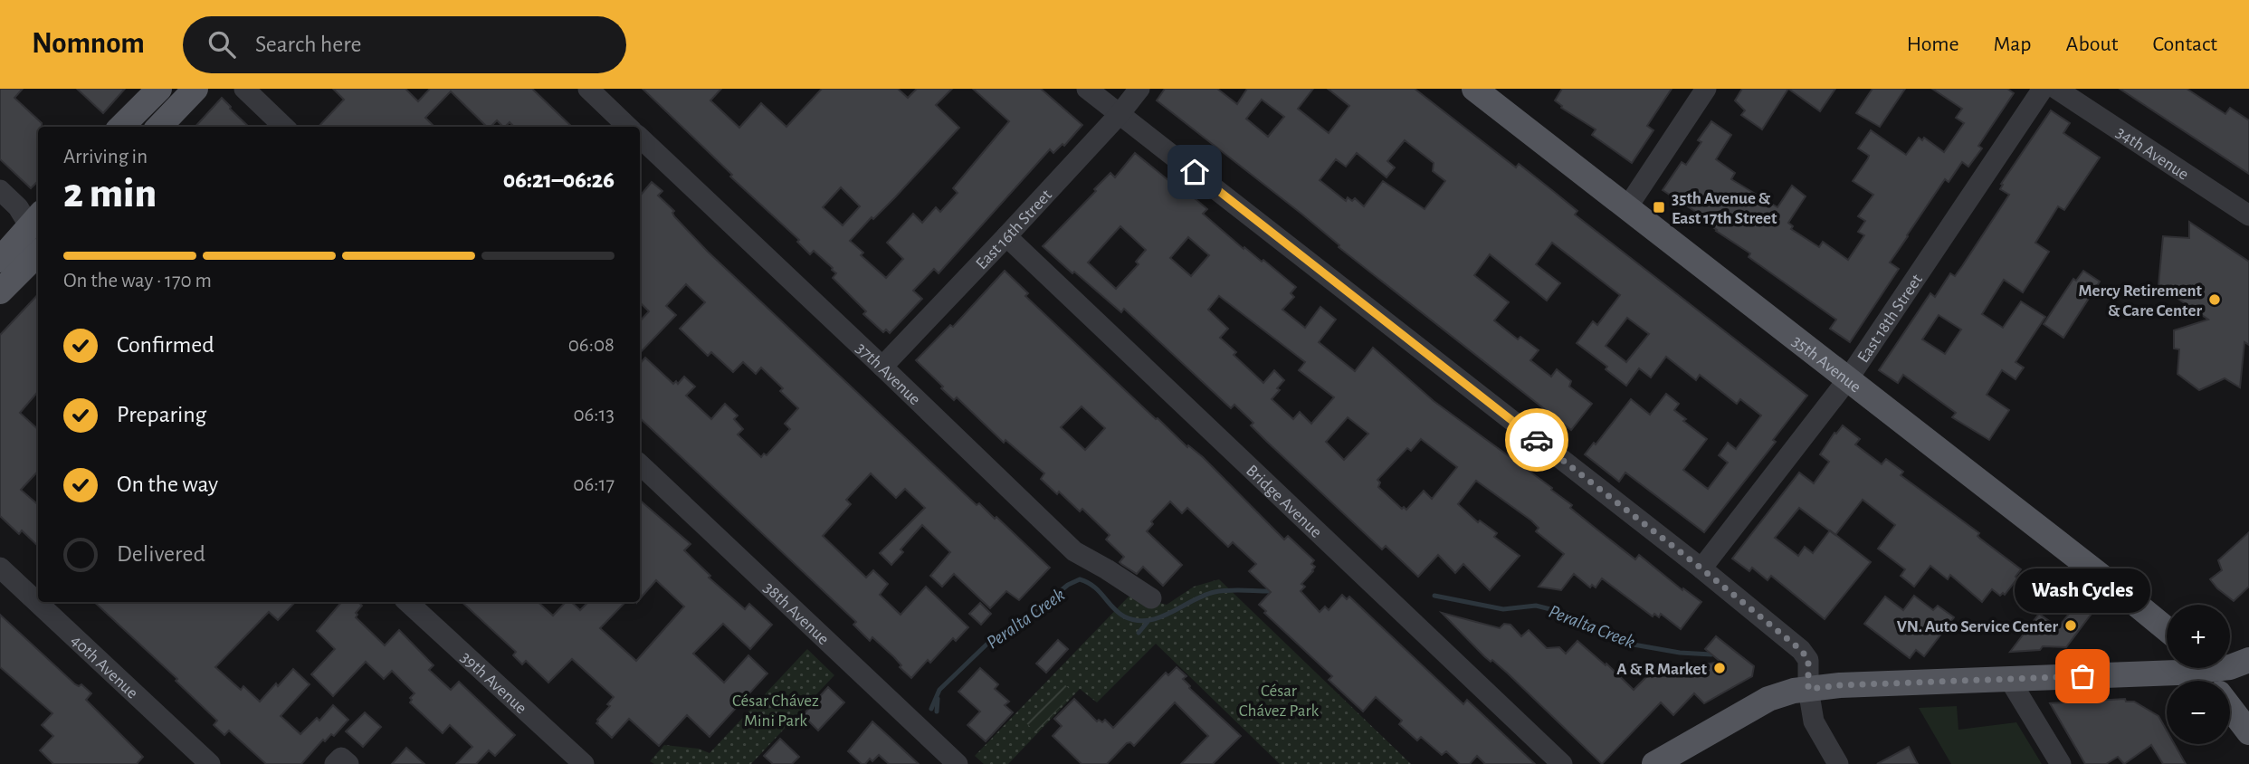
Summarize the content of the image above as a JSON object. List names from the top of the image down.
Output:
{
  "streets": {
    "main road": ["35th Avenue"],
    "street": [
      "34th Avenue",
      "East 16th Street",
      "East 18th Street",
      "37th Avenue",
      "Bridge Avenue",
      "38th Avenue",
      "40th Avenue",
      "39th Avenue"
    ]
  },
  "crossings": [
    ["East 16th Street", "37th Avenue"],
    ["East 16th Street", "Bridge Avenue"],
    ["East 18th Street", "35th Avenue"]
  ],
  "water": ["Peralta Creek"],
  "parks": ["César Chávez Park", "César Chávez Mini Park"],
  "places": {
    "transit": ["35th Avenue & East 17th Street"],
    "other": [
      "Mercy Retirement & Care Center",
      "VN. Auto Service Center",
      "A & R Market",
      "Wash Cycles"
    ]
  },
  "page": {
    "header": "Nomnom",
    "search": "Search here",
    "nav": [
      "Home",
      "Map",
      "About",
      "Contact"
    ],
    "heading": ["2 min", "Arriving in", "06:21–06:26"],
    "bar": "On the way · 170 m",
    "list": [
      ["Confirmed", "06:08"],
      ["Preparing", "06:13"],
      ["On the way", "06:17"],
      "Delivered"
    ],
    "bubble": "Wash Cycles",
    "map_buttons": ["+", "−"]
  }
}
